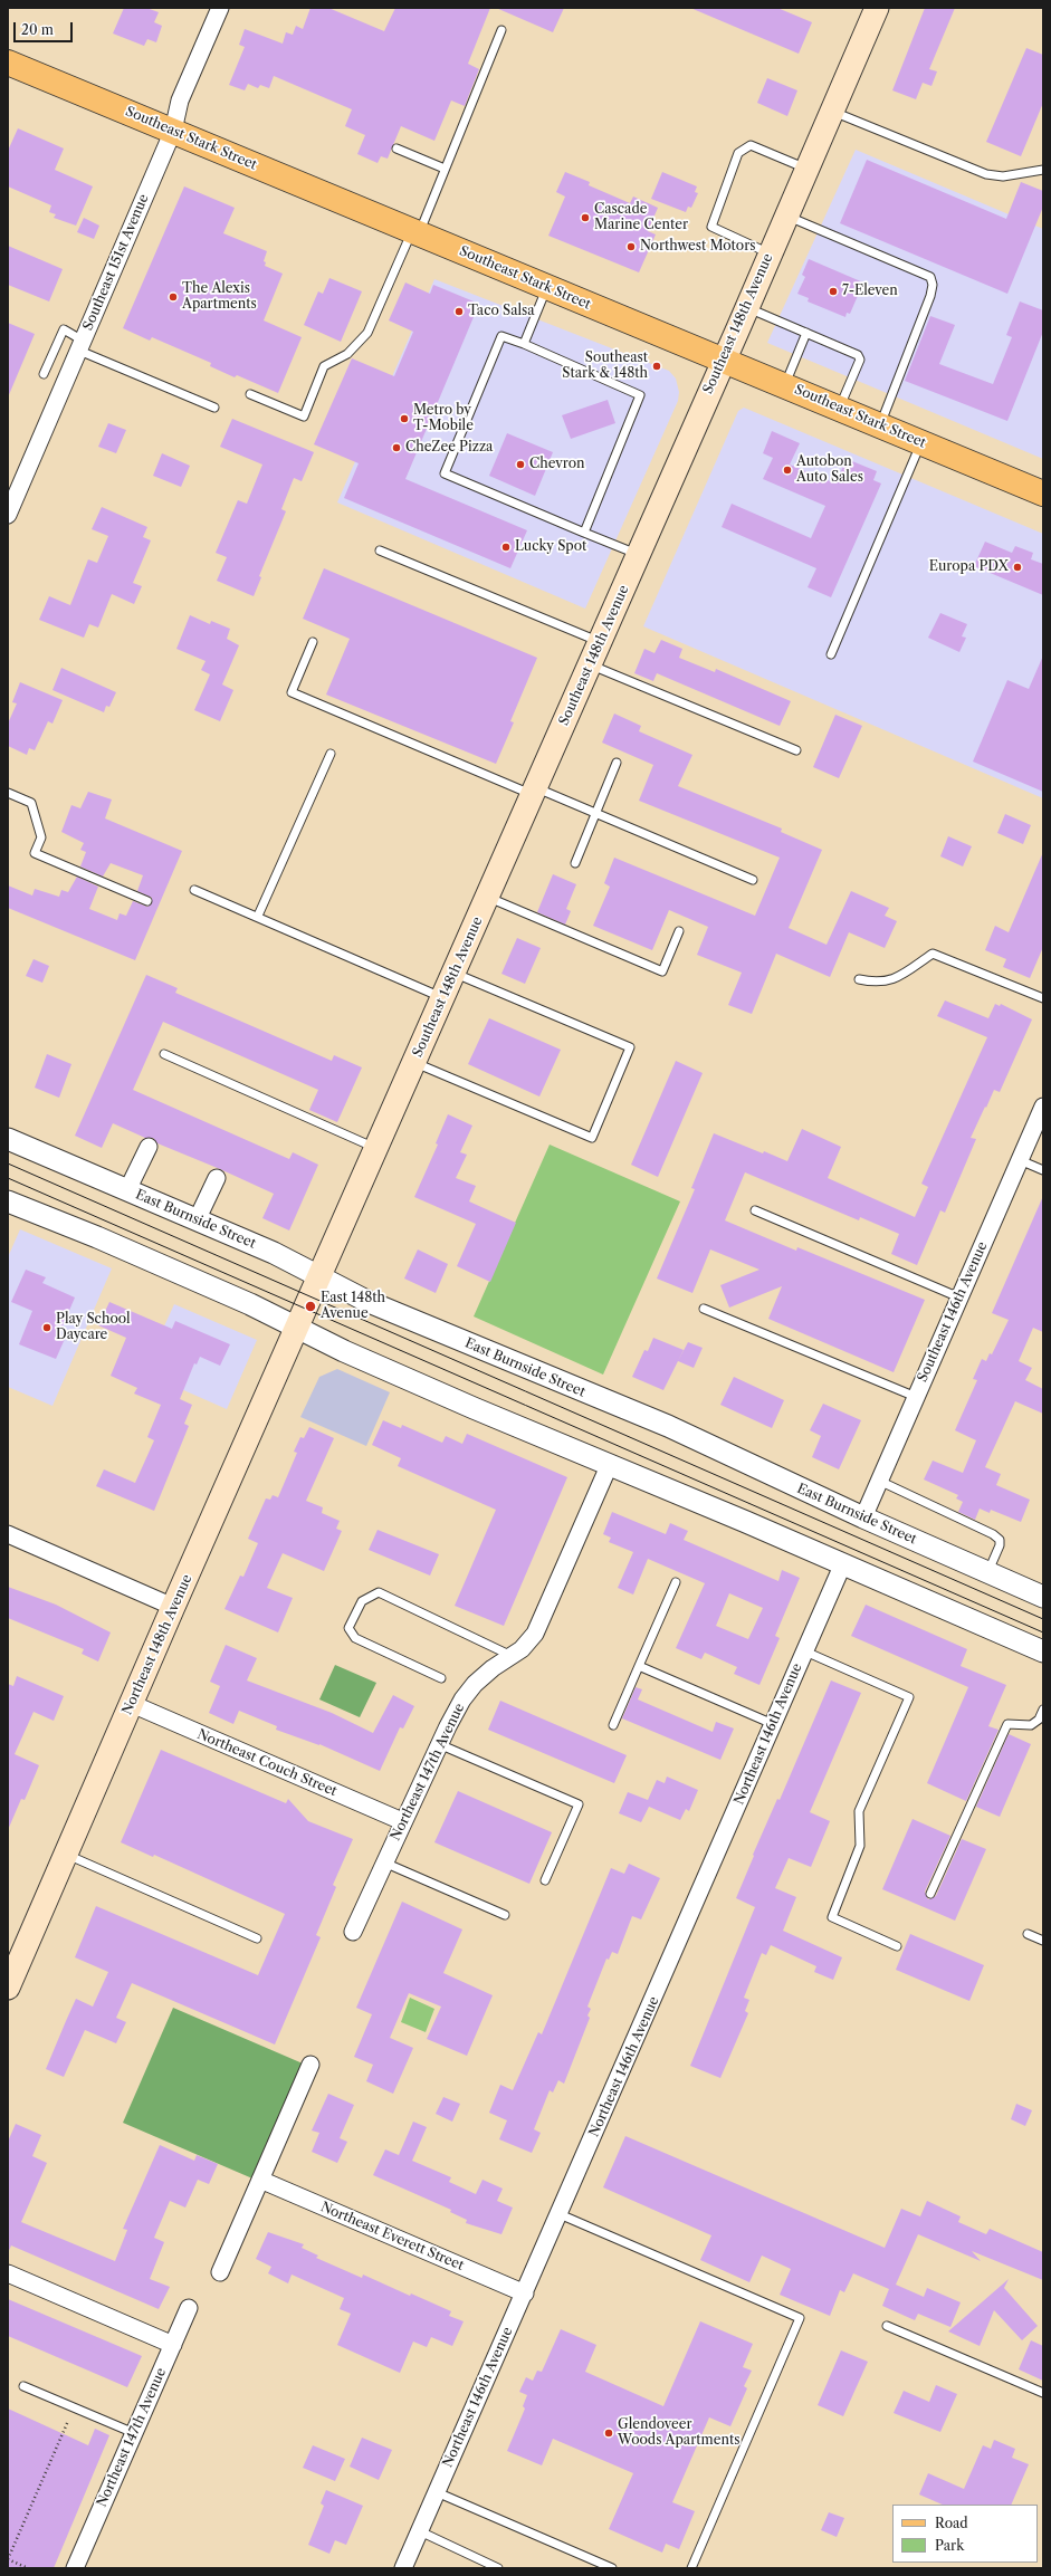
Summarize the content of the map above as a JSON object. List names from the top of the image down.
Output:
{
  "streets": {
    "main road": ["Southeast Stark Street", "Southeast 148th Avenue", "Northeast 148th Avenue"],
    "street": [
      "Southeast 151st Avenue",
      "East Burnside Street",
      "Southeast 146th Avenue",
      "Northeast 146th Avenue",
      "Northeast Couch Street",
      "Northeast 147th Avenue",
      "Northeast Everett Street"
    ]
  },
  "crossings": [
    ["Southeast Stark Street", "Southeast 151st Avenue"],
    ["Southeast Stark Street", "Southeast 148th Avenue"],
    ["Southeast 148th Avenue", "East Burnside Street"],
    ["Southeast 148th Avenue", "Northeast 148th Avenue"],
    ["East Burnside Street", "Southeast 146th Avenue"],
    ["Northeast 148th Avenue", "Northeast Couch Street"],
    ["Northeast 146th Avenue", "Northeast Everett Street"],
    ["Northeast Couch Street", "Northeast 147th Avenue"]
  ],
  "places": [
    "Cascade Marine Center",
    "Northwest Motors",
    "7-Eleven",
    "The Alexis Apartments",
    "Taco Salsa",
    "Southeast Stark & 148th",
    "Metro by T-Mobile",
    "CheZee Pizza",
    "Chevron",
    "Autobon Auto Sales",
    "Lucky Spot",
    "Europa PDX",
    "East 148th Avenue",
    "Play School Daycare",
    "Glendoveer Woods Apartments"
  ],
  "legend": ["Road", "Park"],
  "scale_bar": "20 m"
}
